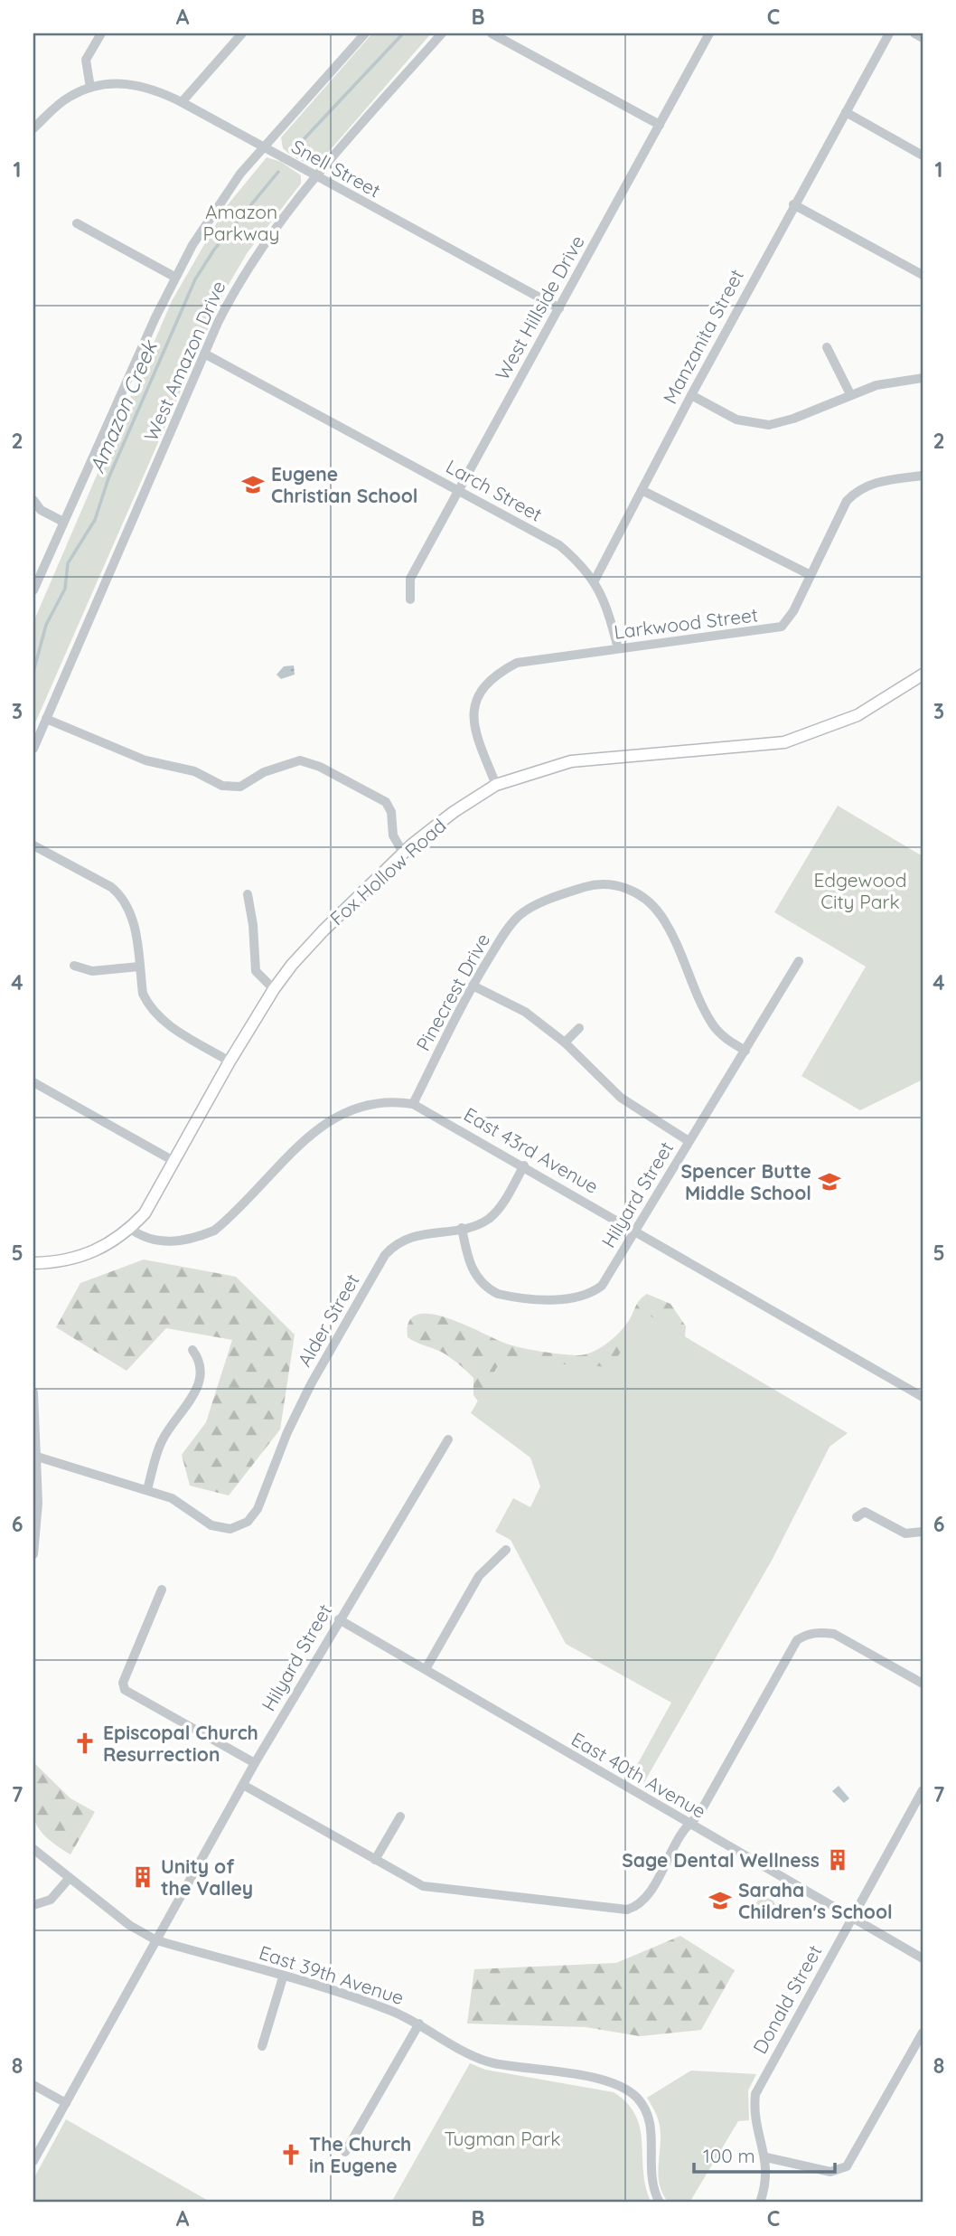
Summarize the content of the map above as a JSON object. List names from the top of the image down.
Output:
{
  "streets": {
    "main road": ["Fox Hollow Road"],
    "street": [
      "Snell Street",
      "West Hillside Drive",
      "Manzanita Street",
      "West Amazon Drive",
      "Larch Street",
      "Larkwood Street",
      "Pinecrest Drive",
      "East 43rd Avenue",
      "Hilyard Street",
      "Alder Street",
      "East 40th Avenue",
      "East 39th Avenue",
      "Donald Street"
    ]
  },
  "crossings": [
    ["Snell Street", "West Hillside Drive"],
    ["Snell Street", "West Amazon Drive"],
    ["West Hillside Drive", "Larch Street"],
    ["Manzanita Street", "Larch Street"],
    ["West Amazon Drive", "Larch Street"],
    ["Larch Street", "Larkwood Street"],
    ["Larkwood Street", "Fox Hollow Road"],
    ["Fox Hollow Road", "East 43rd Avenue"],
    ["Pinecrest Drive", "East 43rd Avenue"],
    ["Pinecrest Drive", "Hilyard Street"],
    ["East 43rd Avenue", "Hilyard Street"],
    ["East 43rd Avenue", "Alder Street"],
    ["Hilyard Street", "Alder Street"],
    ["Hilyard Street", "East 40th Avenue"],
    ["Hilyard Street", "East 39th Avenue"],
    ["East 40th Avenue", "Donald Street"]
  ],
  "water": ["Amazon Creek"],
  "parks": ["Amazon Parkway", "Edgewood City Park", "Tugman Park"],
  "places": {
    "school or university": ["Eugene Christian School", "Spencer Butte Middle School", "Saraha Children's School"],
    "church": ["Episcopal Church Resurrection", "The Church in Eugene"],
    "building": ["Sage Dental Wellness", "Unity of the Valley"]
  },
  "scale_bar": "100 m",
  "grid": {
    "columns": ["A", "B", "C"],
    "rows": [
      "1",
      "2",
      "3",
      "4",
      "5",
      "6",
      "7",
      "8"
    ]
  }
}
